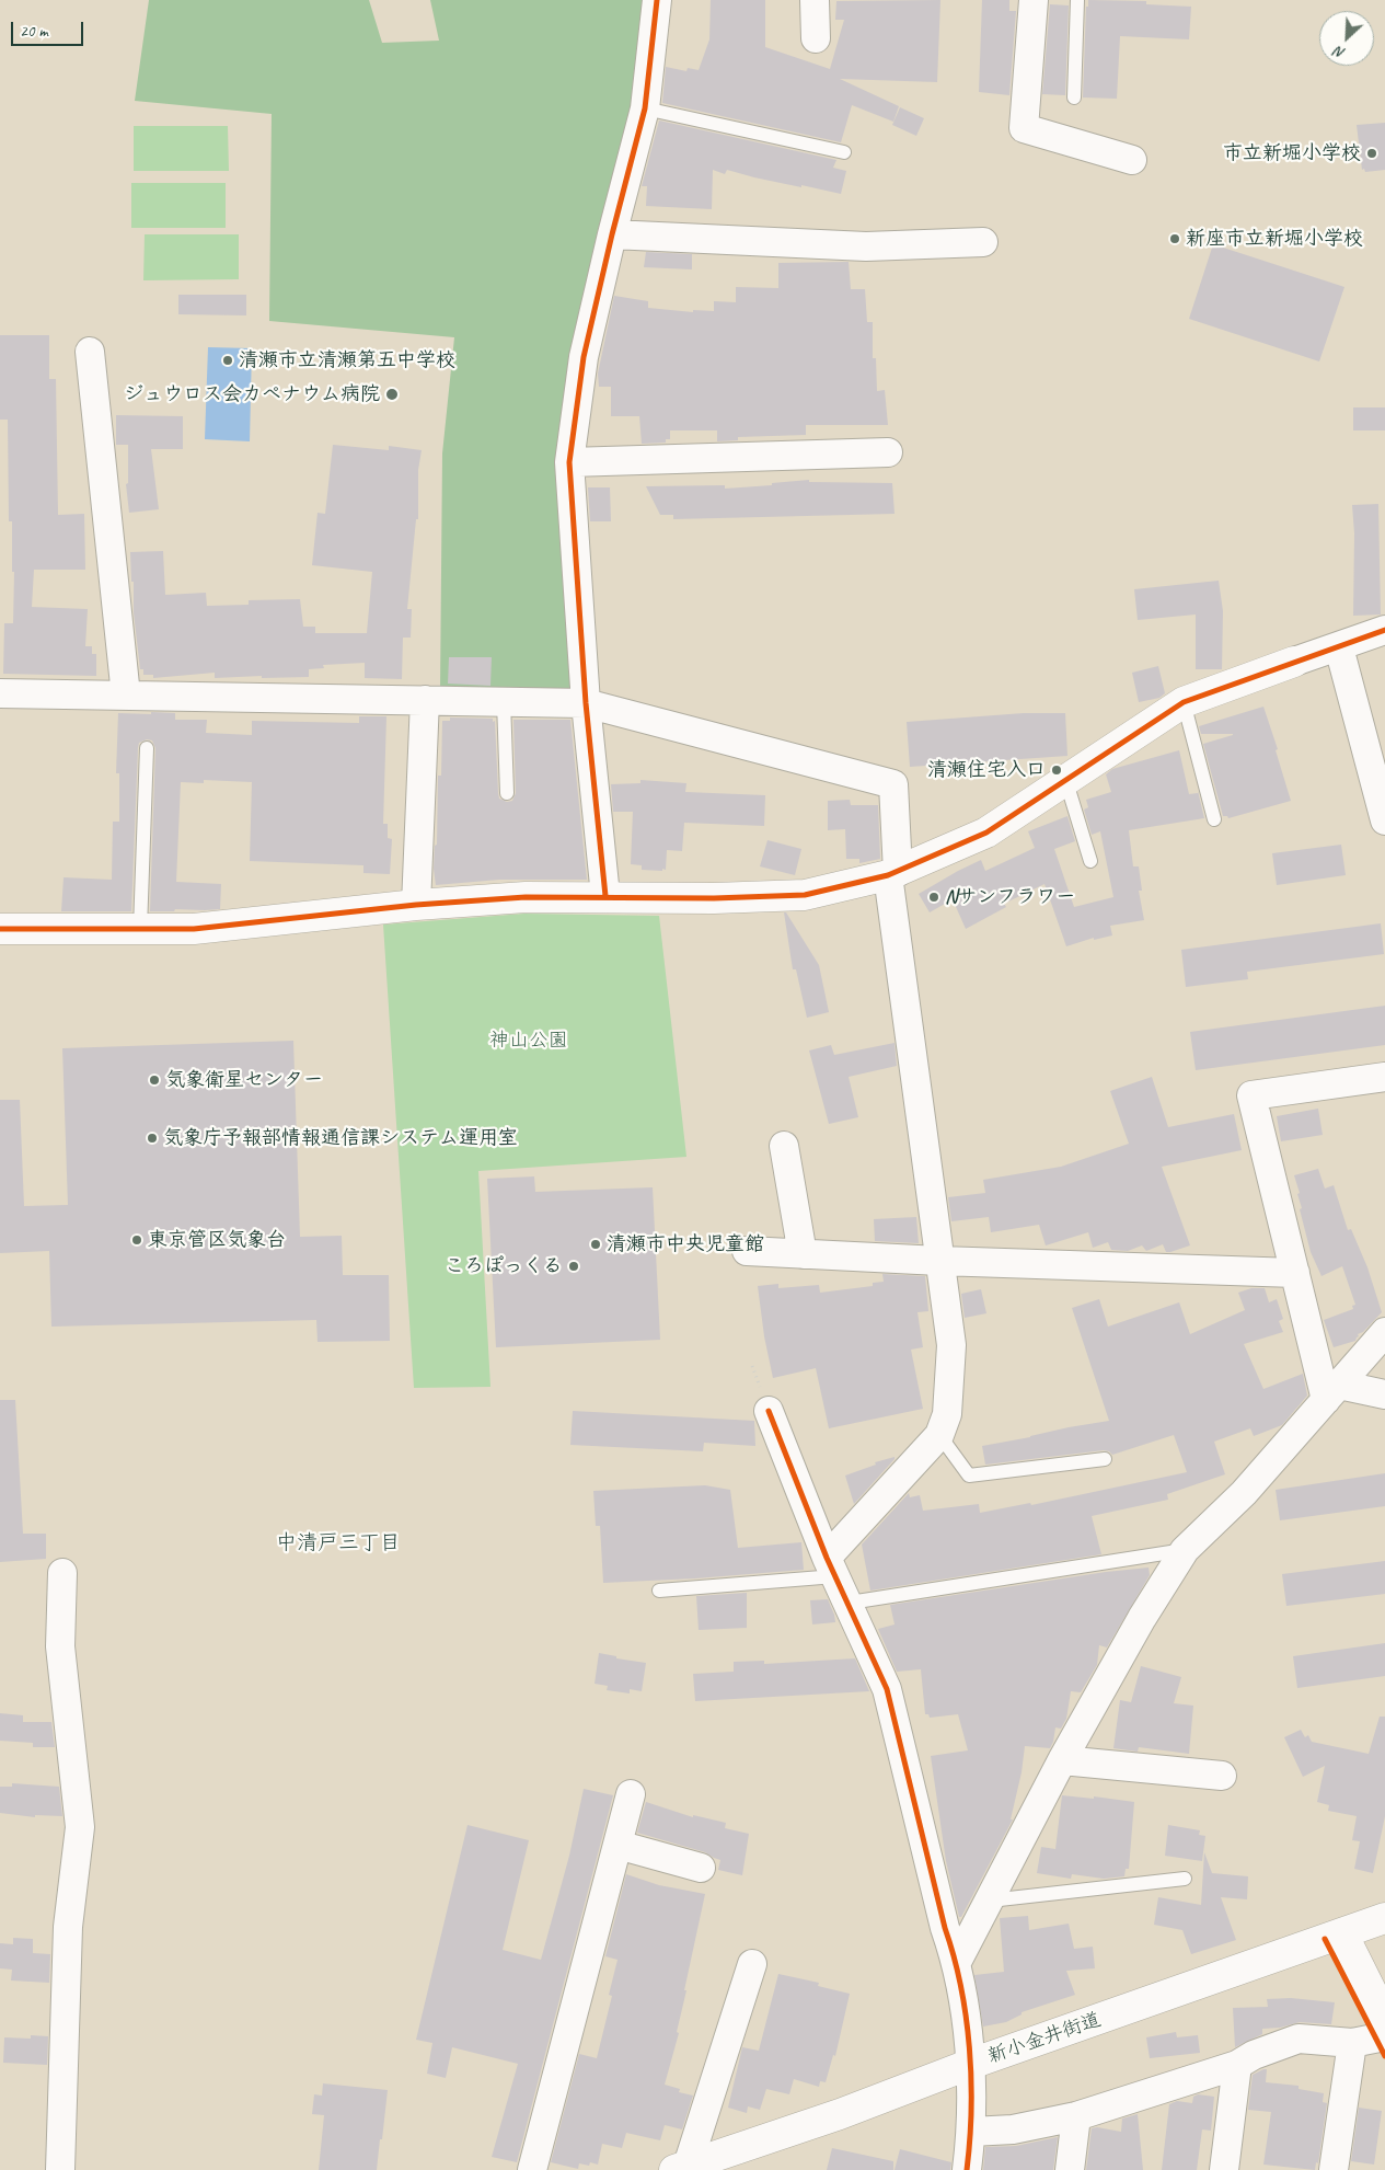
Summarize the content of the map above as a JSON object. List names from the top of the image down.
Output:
{
  "streets": {
    "street": ["新小金井街道"]
  },
  "districts": ["中清戸三丁目"],
  "parks": ["神山公園"],
  "places": [
    "市立新堀小学校",
    "新座市立新堀小学校",
    "清瀬市立清瀬第五中学校",
    "ジュウロス会カペナウム病院",
    "清瀬住宅入口",
    "Nサンフラワー",
    "気象衛星センター",
    "気象庁予報部情報通信課システム運用室",
    "東京管区気象台",
    "清瀬市中央児童館",
    "ころぽっくる"
  ],
  "scale_bar": "20 m",
  "north": "bottom left"
}
